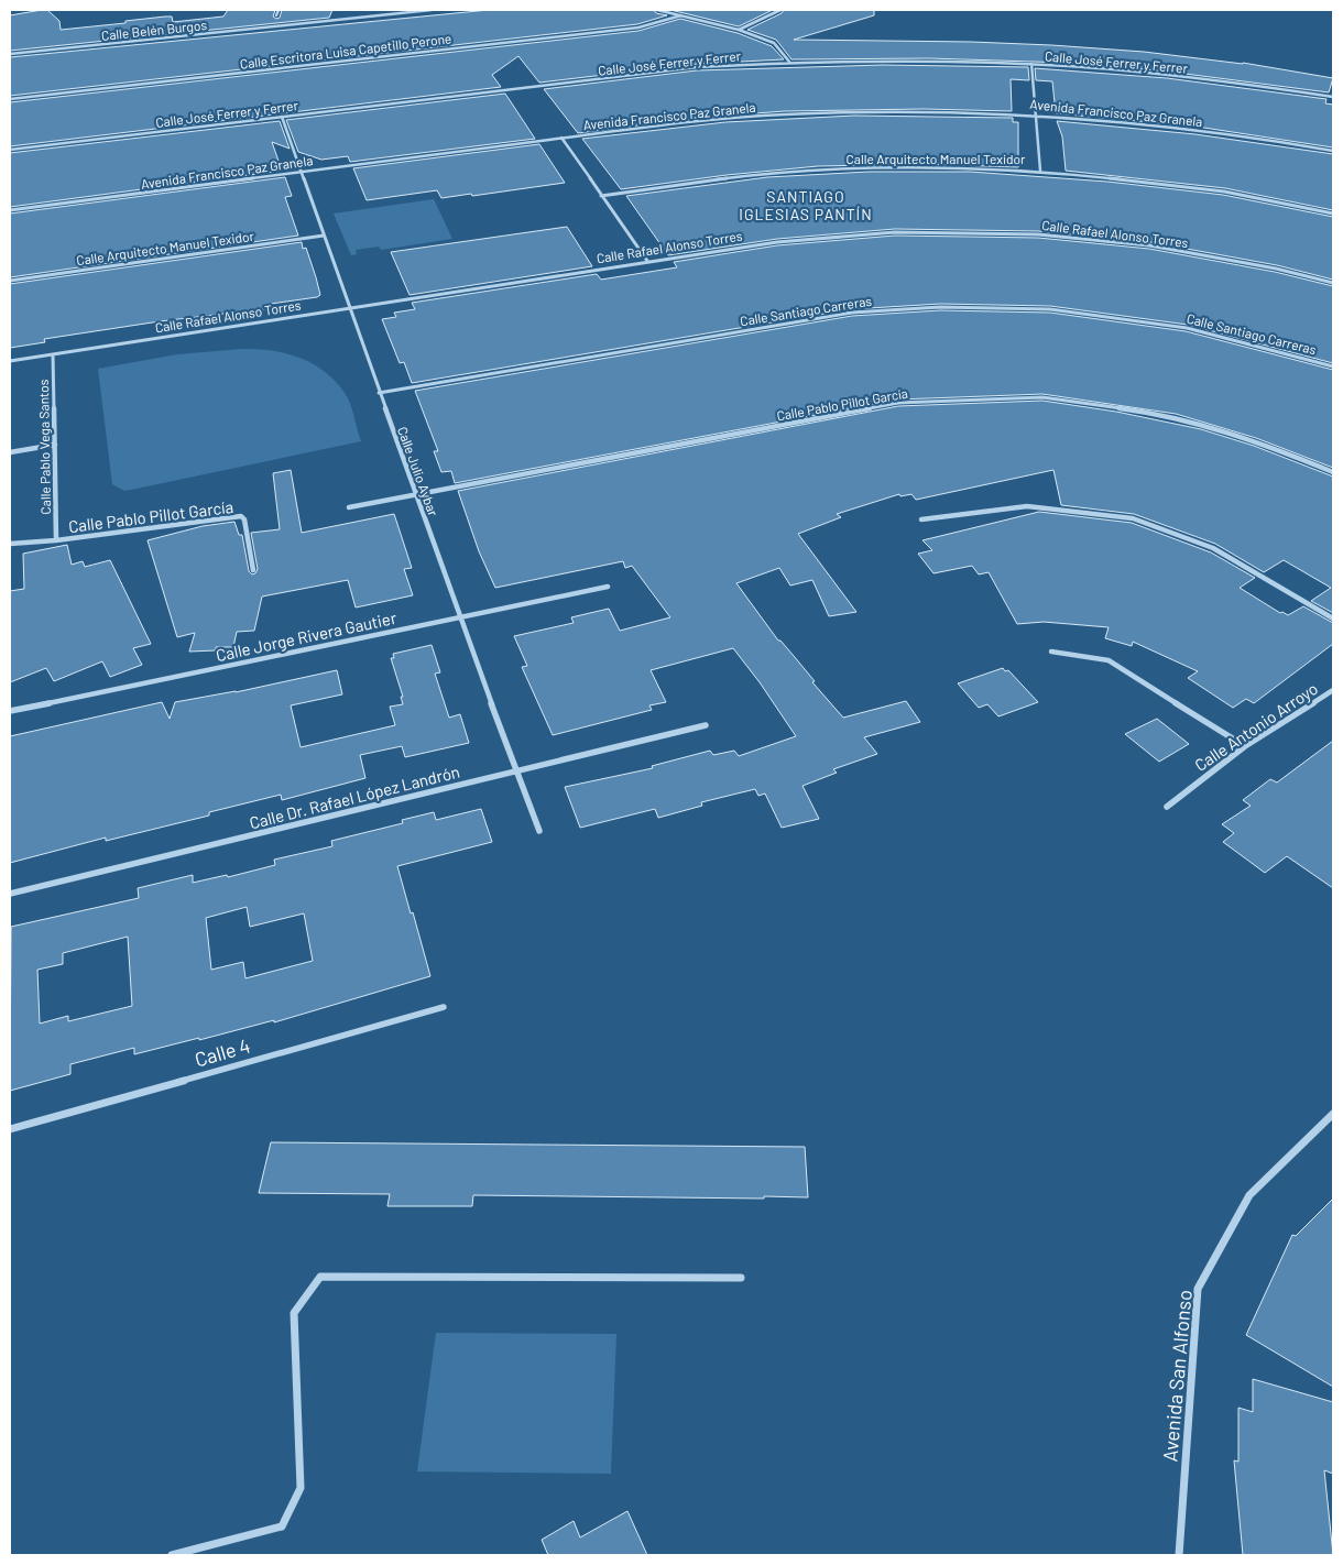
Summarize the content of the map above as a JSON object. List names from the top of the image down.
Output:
{
  "streets": {
    "street": [
      "Calle Belén Burgos",
      "Calle Escritora Luisa Capetillo Perone",
      "Calle José Ferrer y Ferrer",
      "Avenida Francisco Paz Granela",
      "Calle Arquitecto Manuel Texidor",
      "Calle Rafael Alonso Torres",
      "Calle Santiago Carreras",
      "Calle Pablo Pillot García",
      "Calle Pablo Vega Santos",
      "Calle Julio Aybar",
      "Calle Jorge Rivera Gautier",
      "Calle Antonio Arroyo",
      "Calle Dr. Rafael López Landrón",
      "Calle 4",
      "Avenida San Alfonso"
    ]
  },
  "crossings": [
    ["Calle José Ferrer y Ferrer", "Calle Julio Aybar"],
    ["Avenida Francisco Paz Granela", "Calle Julio Aybar"],
    ["Calle Arquitecto Manuel Texidor", "Calle Julio Aybar"],
    ["Calle Rafael Alonso Torres", "Calle Pablo Vega Santos"],
    ["Calle Rafael Alonso Torres", "Calle Julio Aybar"],
    ["Calle Santiago Carreras", "Calle Julio Aybar"],
    ["Calle Pablo Pillot García", "Calle Pablo Vega Santos"],
    ["Calle Pablo Pillot García", "Calle Julio Aybar"],
    ["Calle Julio Aybar", "Calle Jorge Rivera Gautier"],
    ["Calle Julio Aybar", "Calle Dr. Rafael López Landrón"]
  ],
  "districts": ["SANTIAGO IGLESIAS PANTÍN"]
}
